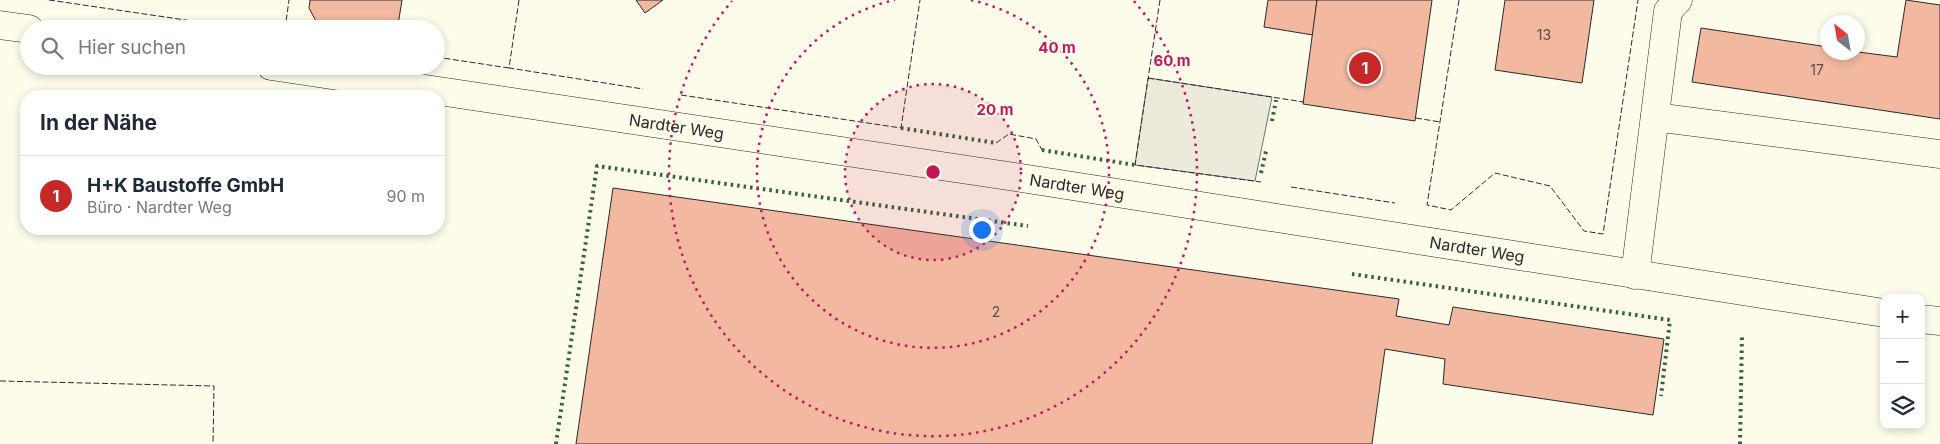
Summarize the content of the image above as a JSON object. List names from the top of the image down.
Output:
{
  "streets": {
    "street": ["Nardter Weg"]
  },
  "house_numbers": ["13", "17", "2"],
  "north": "top left",
  "page": {
    "search": "Hier suchen",
    "pins": "1",
    "heading": "In der Nähe",
    "list": [
      {
        "mark": "1",
        "name": "H+K Baustoffe GmbH",
        "note": "Büro · Nardter Weg",
        "value": "90 m"
      }
    ],
    "map_buttons": ["+", "−"]
  },
  "rings": ["40 m", "60 m", "20 m"]
}
